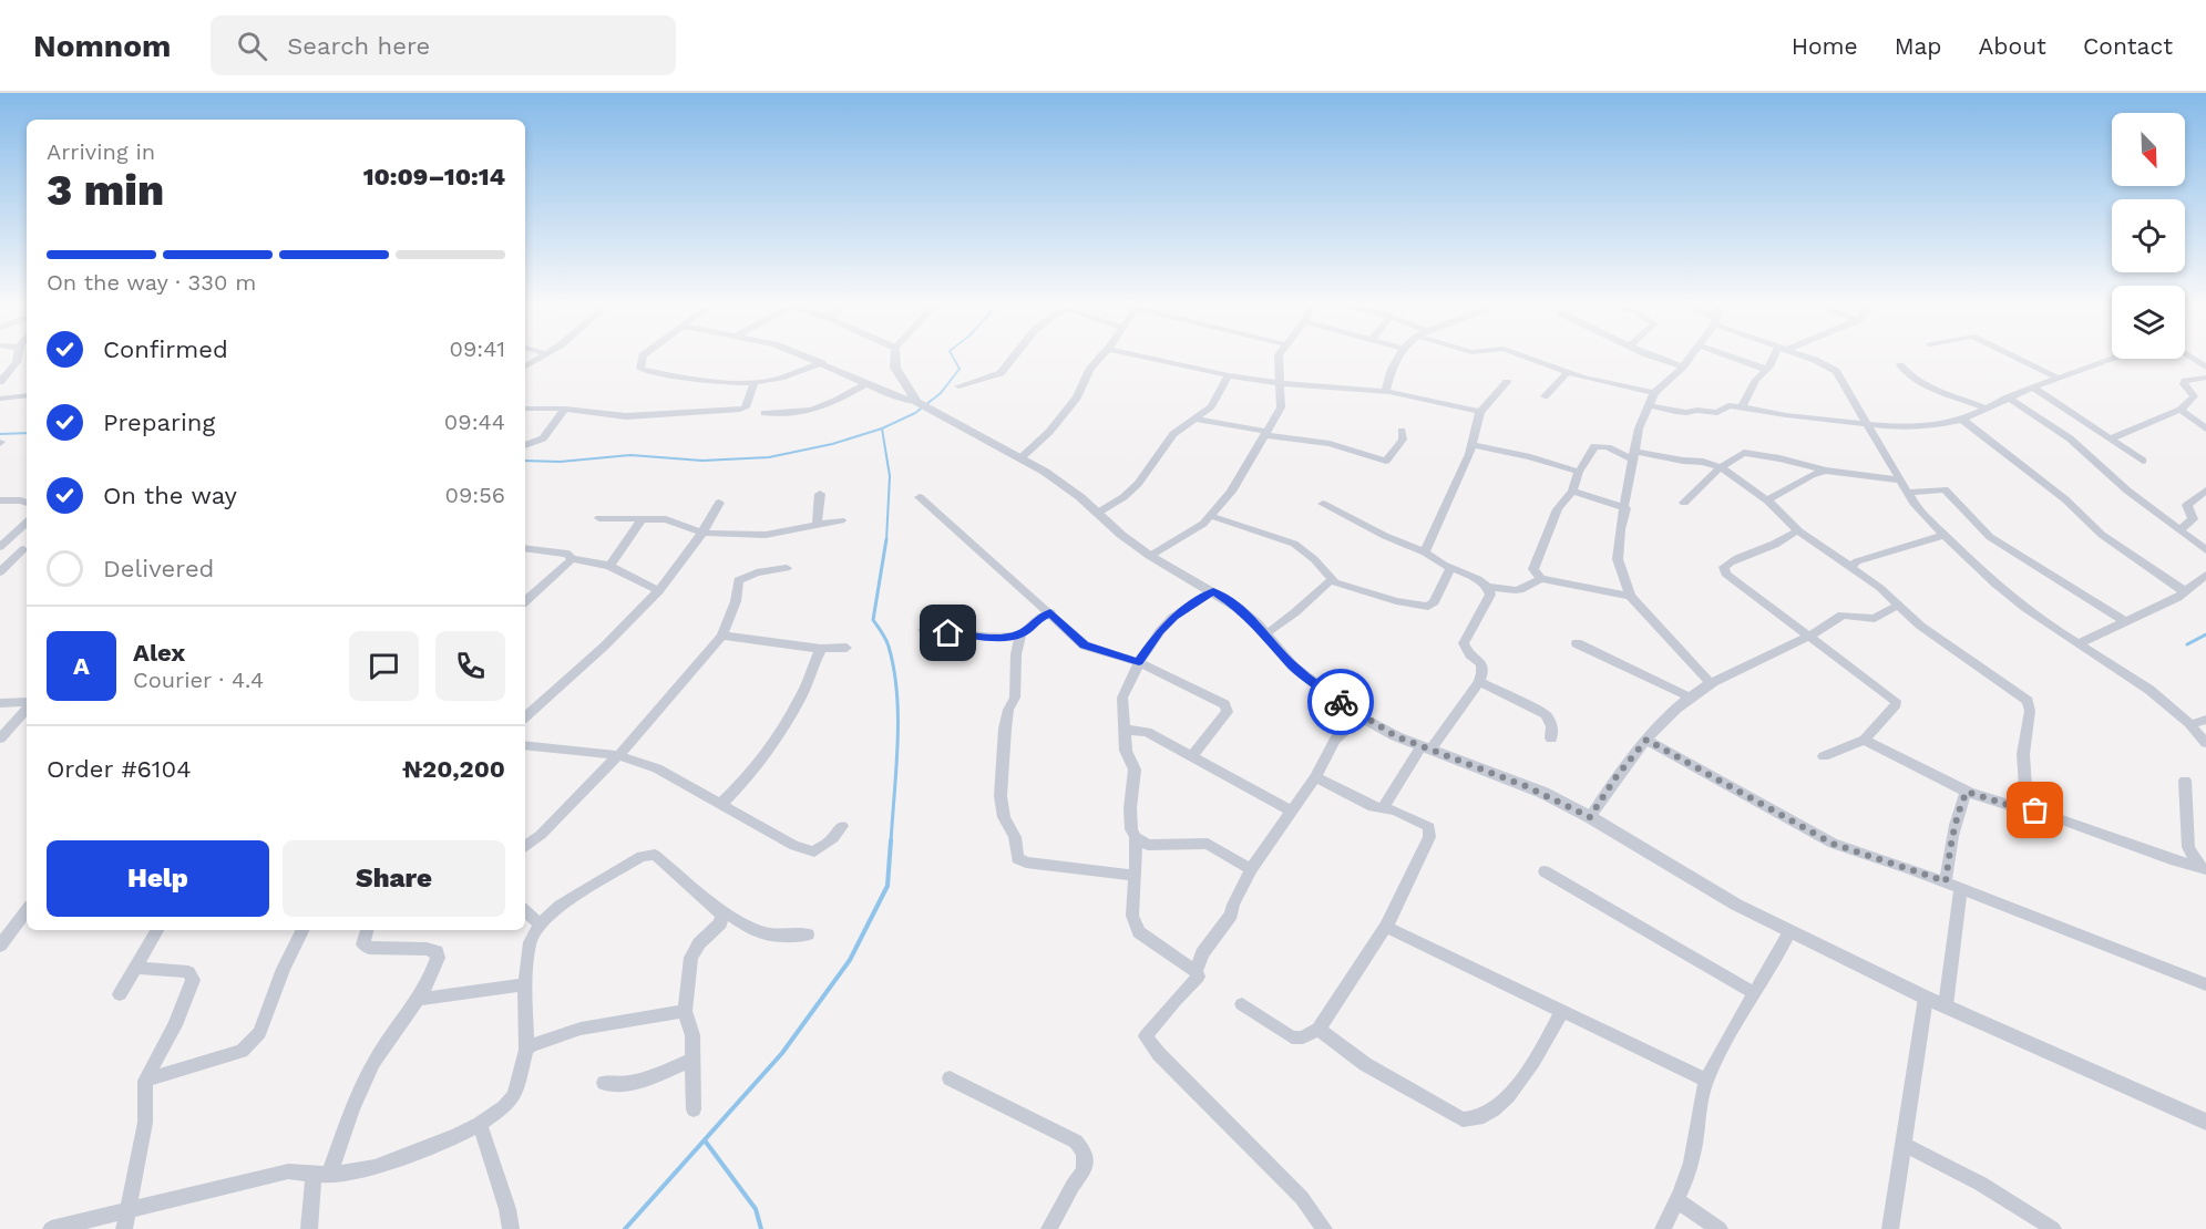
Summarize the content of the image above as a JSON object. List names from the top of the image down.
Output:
{
  "north": "bottom right",
  "page": {
    "header": "Nomnom",
    "search": "Search here",
    "nav": [
      "Home",
      "Map",
      "About",
      "Contact"
    ],
    "heading": ["3 min", "Arriving in", "10:09–10:14"],
    "panel": [
      "Alex",
      "Courier · 4.4",
      "Order #6104",
      "₦20,200"
    ],
    "bar": "On the way · 330 m",
    "list": [
      ["Confirmed", "09:41"],
      ["Preparing", "09:44"],
      ["On the way", "09:56"],
      "Delivered"
    ],
    "round": "A",
    "buttons": ["Help", "Share"]
  }
}
